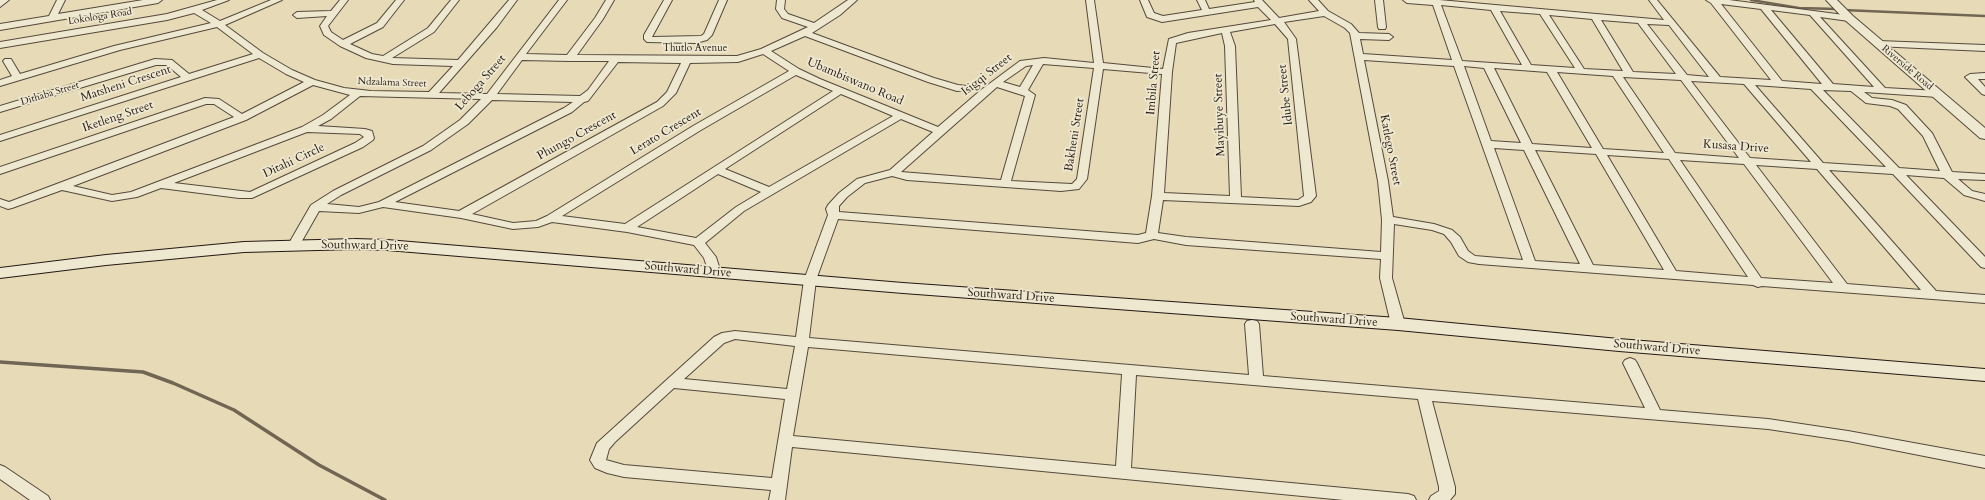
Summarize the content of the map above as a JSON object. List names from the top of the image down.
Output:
{
  "streets": {
    "main road": ["Southward Drive"],
    "street": [
      "Lokologa Road",
      "Thutlo Avenue",
      "Riverside Road",
      "Isigqi Street",
      "Ubambiswano Road",
      "Ndzalama Street",
      "Leboga Street",
      "Imbila Street",
      "Matsheni Crescent",
      "Dithaba Street",
      "Idube Street",
      "Mayibuye Street",
      "Iketleng Street",
      "Lerato Crescent",
      "Bakheni Street",
      "Phungo Crescent",
      "Kusasa Drive",
      "Katlego Street",
      "Ditahi Circle"
    ]
  },
  "crossings": [
    ["Lokologa Road", "Ndzalama Street"],
    ["Thutlo Avenue", "Ubambiswano Road"],
    ["Thutlo Avenue", "Leboga Street"],
    ["Thutlo Avenue", "Phungo Crescent"],
    ["Isigqi Street", "Ubambiswano Road"],
    ["Isigqi Street", "Imbila Street"],
    ["Isigqi Street", "Bakheni Street"],
    ["Ubambiswano Road", "Lerato Crescent"],
    ["Ndzalama Street", "Leboga Street"],
    ["Ndzalama Street", "Matsheni Crescent"],
    ["Ndzalama Street", "Ditahi Circle"],
    ["Imbila Street", "Idube Street"],
    ["Imbila Street", "Mayibuye Street"],
    ["Matsheni Crescent", "Dithaba Street"],
    ["Idube Street", "Mayibuye Street"],
    ["Lerato Crescent", "Phungo Crescent"],
    ["Katlego Street", "Southward Drive"]
  ]
}
